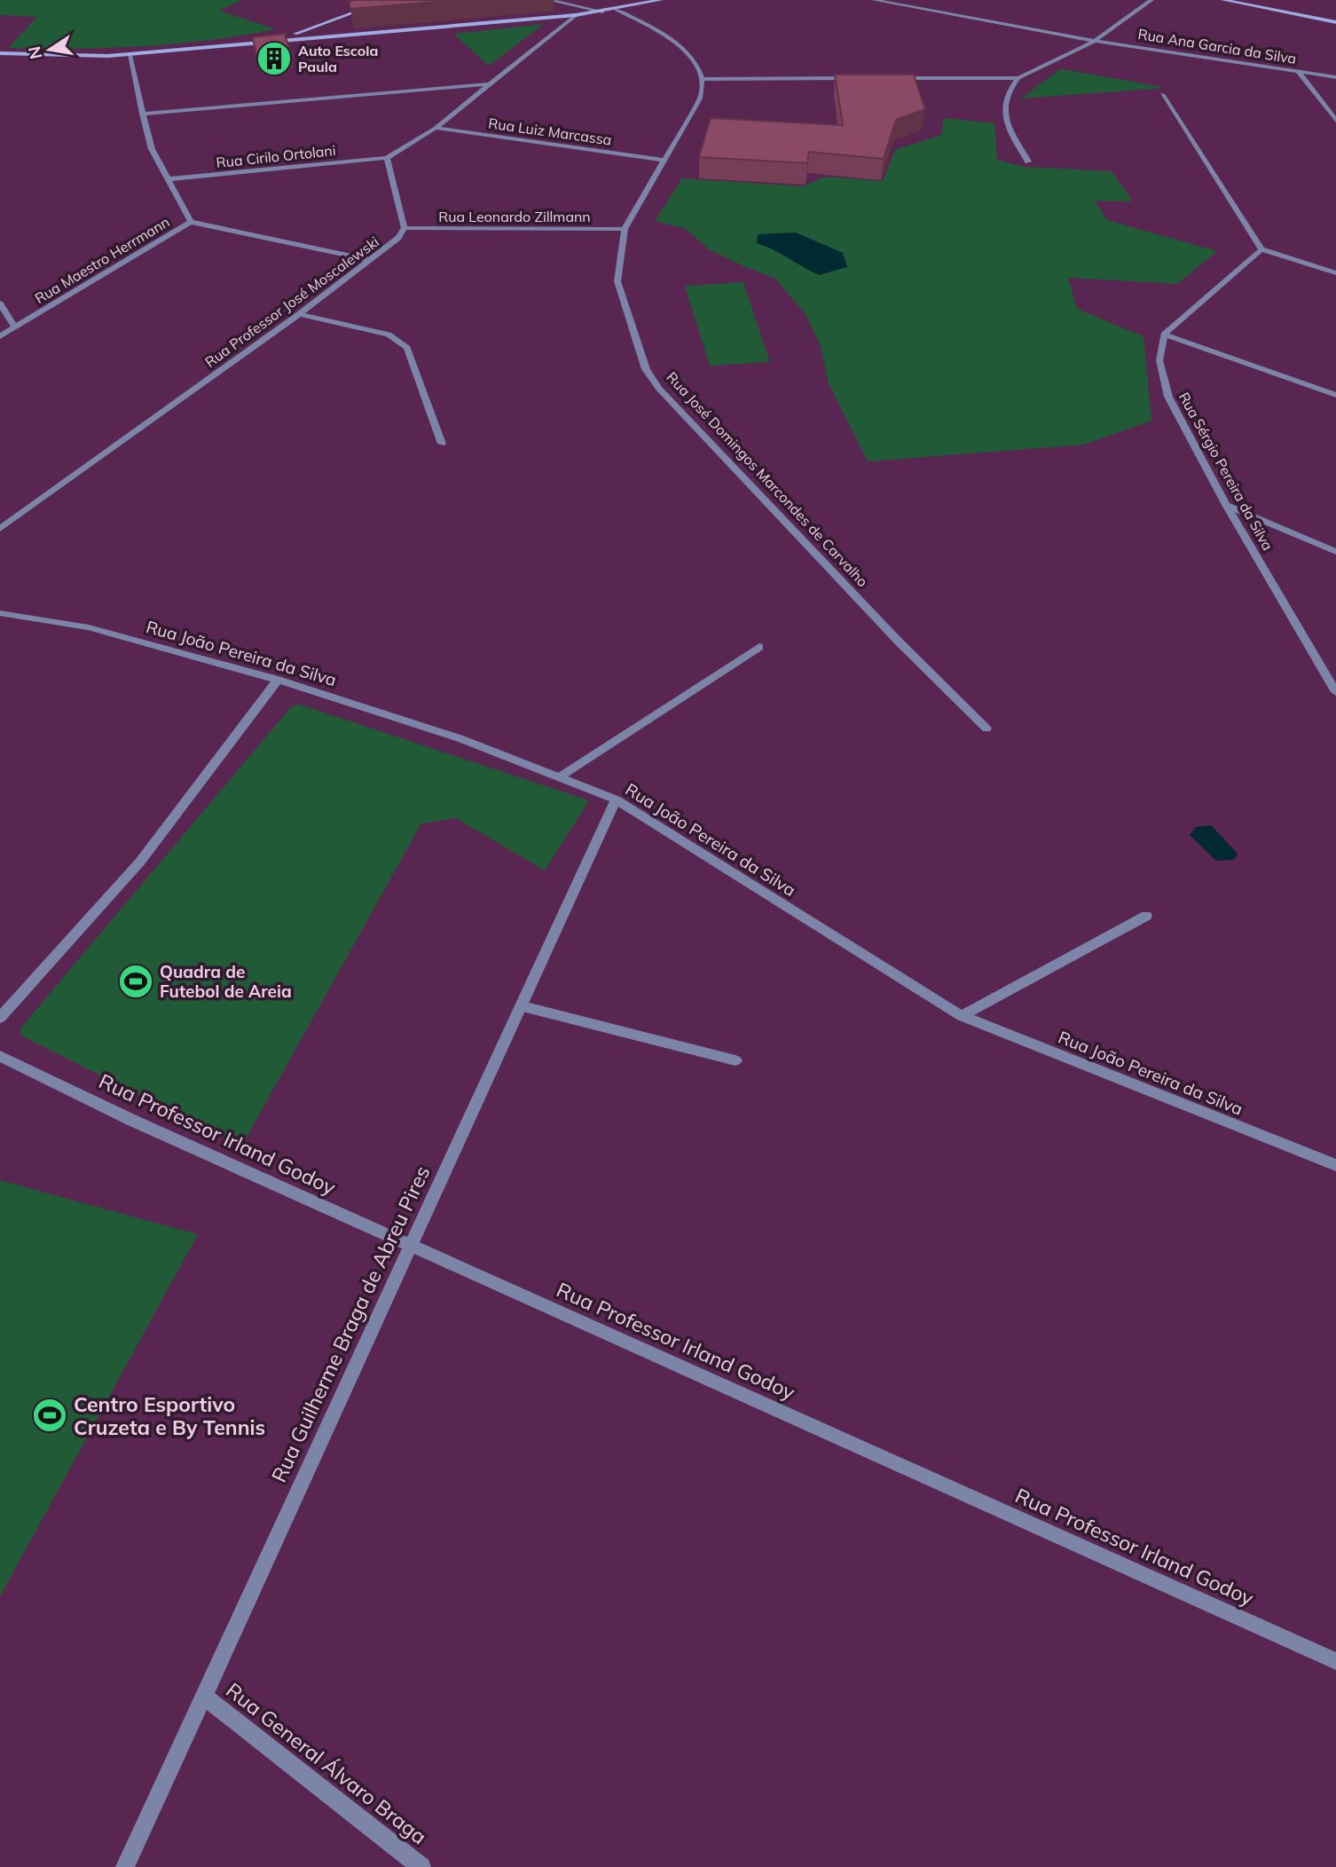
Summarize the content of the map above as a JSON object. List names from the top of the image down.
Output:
{
  "streets": {
    "street": [
      "Rua Ana Garcia da Silva",
      "Rua Luiz Marcassa",
      "Rua Cirilo Ortolani",
      "Rua Leonardo Zillmann",
      "Rua Maestro Herrmann",
      "Rua Professor José Moscalewski",
      "Rua Sérgio Pereira da Silva",
      "Rua José Domingos Marcondes de Carvalho",
      "Rua João Pereira da Silva",
      "Rua Professor Irland Godoy",
      "Rua Guilherme Braga de Abreu Pires",
      "Rua General Álvaro Braga"
    ]
  },
  "crossings": [
    ["Rua Luiz Marcassa", "Rua José Domingos Marcondes de Carvalho"],
    ["Rua Cirilo Ortolani", "Rua Maestro Herrmann"],
    ["Rua Leonardo Zillmann", "Rua Professor José Moscalewski"],
    ["Rua Leonardo Zillmann", "Rua José Domingos Marcondes de Carvalho"],
    ["Rua João Pereira da Silva", "Rua Guilherme Braga de Abreu Pires"],
    ["Rua Professor Irland Godoy", "Rua Guilherme Braga de Abreu Pires"],
    ["Rua Guilherme Braga de Abreu Pires", "Rua General Álvaro Braga"]
  ],
  "places": {
    "building": ["Auto Escola Paula"],
    "sports": ["Quadra de Futebol de Areia", "Centro Esportivo Cruzeta e By Tennis"]
  },
  "north": "left"
}
